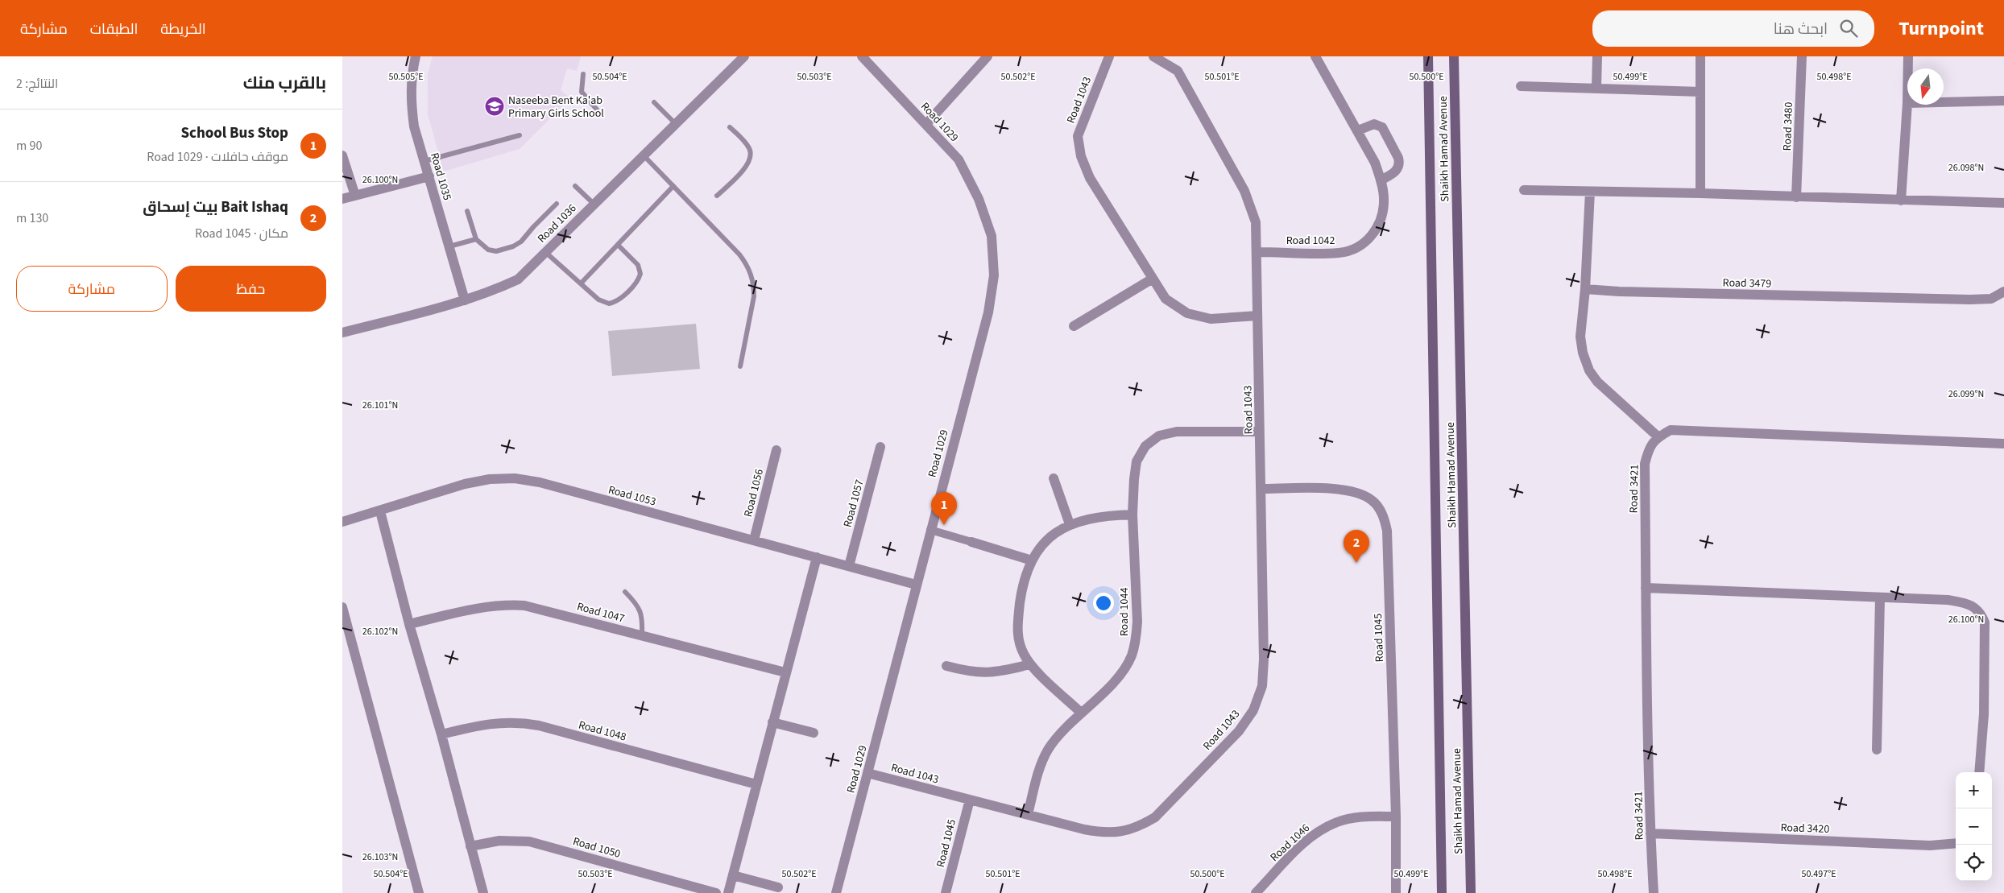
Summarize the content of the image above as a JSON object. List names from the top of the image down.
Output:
{
  "streets": {
    "main road": ["Shaikh Hamad Avenue"],
    "street": [
      "Road 1043",
      "Road 1029",
      "Road 3480",
      "Road 1035",
      "Road 1036",
      "Road 1042",
      "Road 3479",
      "Road 3421",
      "Road 1056",
      "Road 1053",
      "Road 1057",
      "Road 1047",
      "Road 1044",
      "Road 1045",
      "Road 1048",
      "Road 3420",
      "Road 1046",
      "Road 1050"
    ]
  },
  "crossings": [
    ["Road 1043", "Road 1029"],
    ["Road 1043", "Road 1042"],
    ["Road 1043", "Road 1044"],
    ["Road 1043", "Road 1045"],
    ["Road 1029", "Road 1053"],
    ["Road 1035", "Road 1036"],
    ["Road 3421", "Road 3420"],
    ["Road 1056", "Road 1053"],
    ["Road 1053", "Road 1057"],
    ["Road 1045", "Road 1046"]
  ],
  "places": {
    "school or university": ["Naseeba Bent Ka'ab Primary Girls School"]
  },
  "north": "bottom",
  "page": {
    "header": "Turnpoint",
    "search": "ابحث هنا",
    "nav": ["الخريطة", "الطبقات", "مشاركة"],
    "heading": ["بالقرب منك", "النتائج: 2"],
    "list": [
      {
        "mark": "1",
        "name": "School Bus Stop",
        "note": "موقف حافلات · Road 1029",
        "value": "90 m"
      },
      {
        "mark": "2",
        "name": "Bait Ishaq بيت إسحاق",
        "note": "مكان · Road 1045",
        "value": "130 m"
      }
    ],
    "buttons": ["حفظ", "مشاركة"],
    "pins": ["1", "2"],
    "map_buttons": ["+", "−"]
  },
  "coordinates": [
    "50.505°E",
    "50.504°E",
    "50.503°E",
    "50.502°E",
    "50.501°E",
    "50.500°E",
    "50.499°E",
    "50.498°E",
    "26.098°N",
    "26.100°N",
    "26.099°N",
    "26.101°N",
    "26.102°N",
    "26.103°N",
    "50.497°E"
  ]
}
